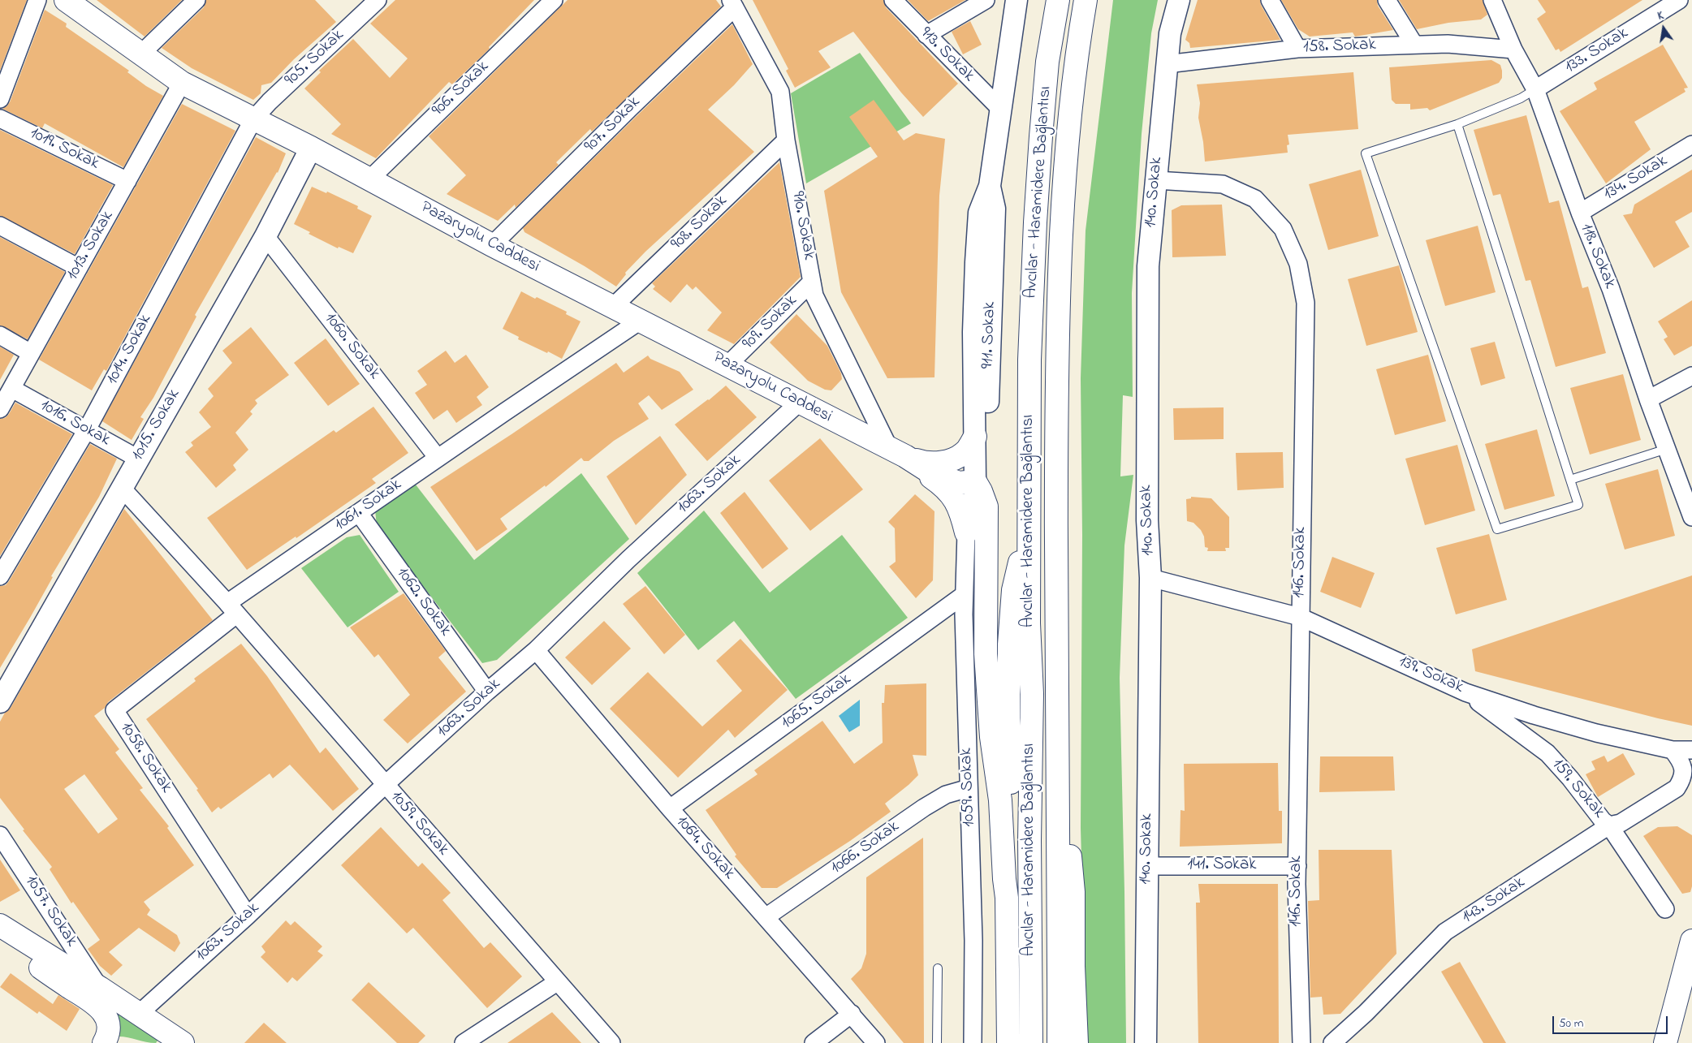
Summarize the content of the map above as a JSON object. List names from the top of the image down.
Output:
{
  "streets": {
    "main road": ["Avcılar - Haramidere Bağlantısı", "Pazaryolu Caddesi"],
    "street": [
      "158. Sokak",
      "133. Sokak",
      "913. Sokak",
      "905. Sokak",
      "906. Sokak",
      "907. Sokak",
      "1019. Sokak",
      "134. Sokak",
      "140. Sokak",
      "908. Sokak",
      "910. Sokak",
      "1013. Sokak",
      "118. Sokak",
      "909. Sokak",
      "911. Sokak",
      "1060. Sokak",
      "1014. Sokak",
      "1016. Sokak",
      "1015. Sokak",
      "1063. Sokak",
      "1061. Sokak",
      "146. Sokak",
      "1062. Sokak",
      "139. Sokak",
      "1065. Sokak",
      "1058. Sokak",
      "1059. Sokak",
      "159. Sokak",
      "1064. Sokak",
      "1066. Sokak",
      "141. Sokak",
      "143. Sokak",
      "1057. Sokak"
    ]
  },
  "crossings": [
    ["158. Sokak", "140. Sokak"],
    ["158. Sokak", "118. Sokak"],
    ["133. Sokak", "118. Sokak"],
    ["913. Sokak", "911. Sokak"],
    ["905. Sokak", "Pazaryolu Caddesi"],
    ["905. Sokak", "1014. Sokak"],
    ["906. Sokak", "Pazaryolu Caddesi"],
    ["907. Sokak", "910. Sokak"],
    ["907. Sokak", "Pazaryolu Caddesi"],
    ["1019. Sokak", "1013. Sokak"],
    ["134. Sokak", "118. Sokak"],
    ["140. Sokak", "146. Sokak"],
    ["140. Sokak", "139. Sokak"],
    ["140. Sokak", "141. Sokak"],
    ["908. Sokak", "910. Sokak"],
    ["908. Sokak", "Pazaryolu Caddesi"],
    ["910. Sokak", "Pazaryolu Caddesi"],
    ["910. Sokak", "909. Sokak"],
    ["Pazaryolu Caddesi", "1013. Sokak"],
    ["Pazaryolu Caddesi", "909. Sokak"],
    ["Pazaryolu Caddesi", "1014. Sokak"],
    ["Pazaryolu Caddesi", "1015. Sokak"],
    ["Pazaryolu Caddesi", "1063. Sokak"],
    ["Pazaryolu Caddesi", "1061. Sokak"],
    ["1013. Sokak", "1016. Sokak"],
    ["911. Sokak", "1059. Sokak"],
    ["1060. Sokak", "1015. Sokak"],
    ["1060. Sokak", "1061. Sokak"],
    ["1014. Sokak", "1016. Sokak"],
    ["1016. Sokak", "1015. Sokak"],
    ["1063. Sokak", "1062. Sokak"],
    ["1063. Sokak", "1058. Sokak"],
    ["1063. Sokak", "1059. Sokak"],
    ["1063. Sokak", "1064. Sokak"],
    ["1061. Sokak", "1062. Sokak"],
    ["1061. Sokak", "1058. Sokak"],
    ["1061. Sokak", "1059. Sokak"],
    ["146. Sokak", "139. Sokak"],
    ["146. Sokak", "141. Sokak"],
    ["139. Sokak", "159. Sokak"],
    ["1065. Sokak", "1059. Sokak"],
    ["1065. Sokak", "1064. Sokak"],
    ["1058. Sokak", "1059. Sokak"],
    ["1059. Sokak", "1066. Sokak"],
    ["159. Sokak", "143. Sokak"],
    ["1064. Sokak", "1066. Sokak"]
  ],
  "scale_bar": "50 m",
  "north": "top"
}
